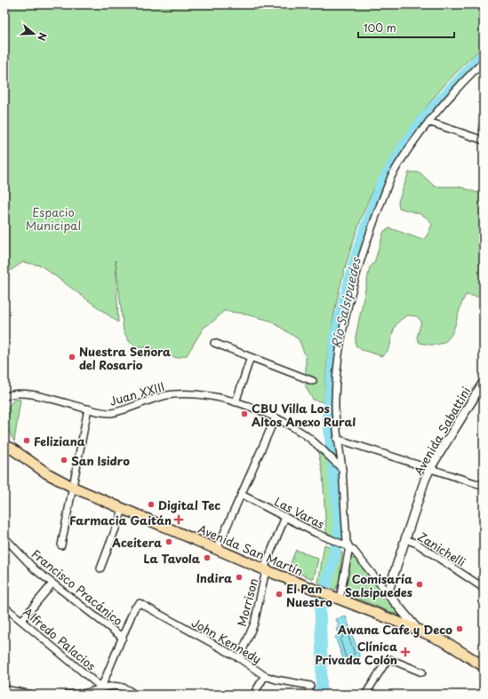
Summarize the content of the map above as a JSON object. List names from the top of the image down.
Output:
{
  "streets": {
    "main road": ["Avenida San Martín"],
    "street": [
      "Juan XXIII",
      "Avenida Sabattini",
      "Las Varas",
      "Zanichelli",
      "Francisco Pracánico",
      "Morrison",
      "Alfredo Palacios",
      "John Kennedy"
    ]
  },
  "crossings": [
    ["Avenida Sabattini", "Zanichelli"],
    ["Las Varas", "Morrison"],
    ["Avenida San Martín", "Morrison"],
    ["Francisco Pracánico", "John Kennedy"],
    ["Morrison", "John Kennedy"]
  ],
  "water": ["Río Salsipuedes"],
  "parks": ["Espacio Municipal"],
  "places": {
    "other": [
      "Nuestra Señora del Rosario",
      "CBU Villa Los Altos Anexo Rural",
      "Feliziana",
      "San Isidro",
      "Digital Tec",
      "Aceitera",
      "La Tavola",
      "Indira",
      "Comisaría Salsipuedes",
      "El Pan Nuestro",
      "Awana Cafe y Deco"
    ],
    "health": ["Farmacia Gaitán", "Clínica Privada Colón"]
  },
  "scale_bar": "100 m",
  "north": "right"
}
